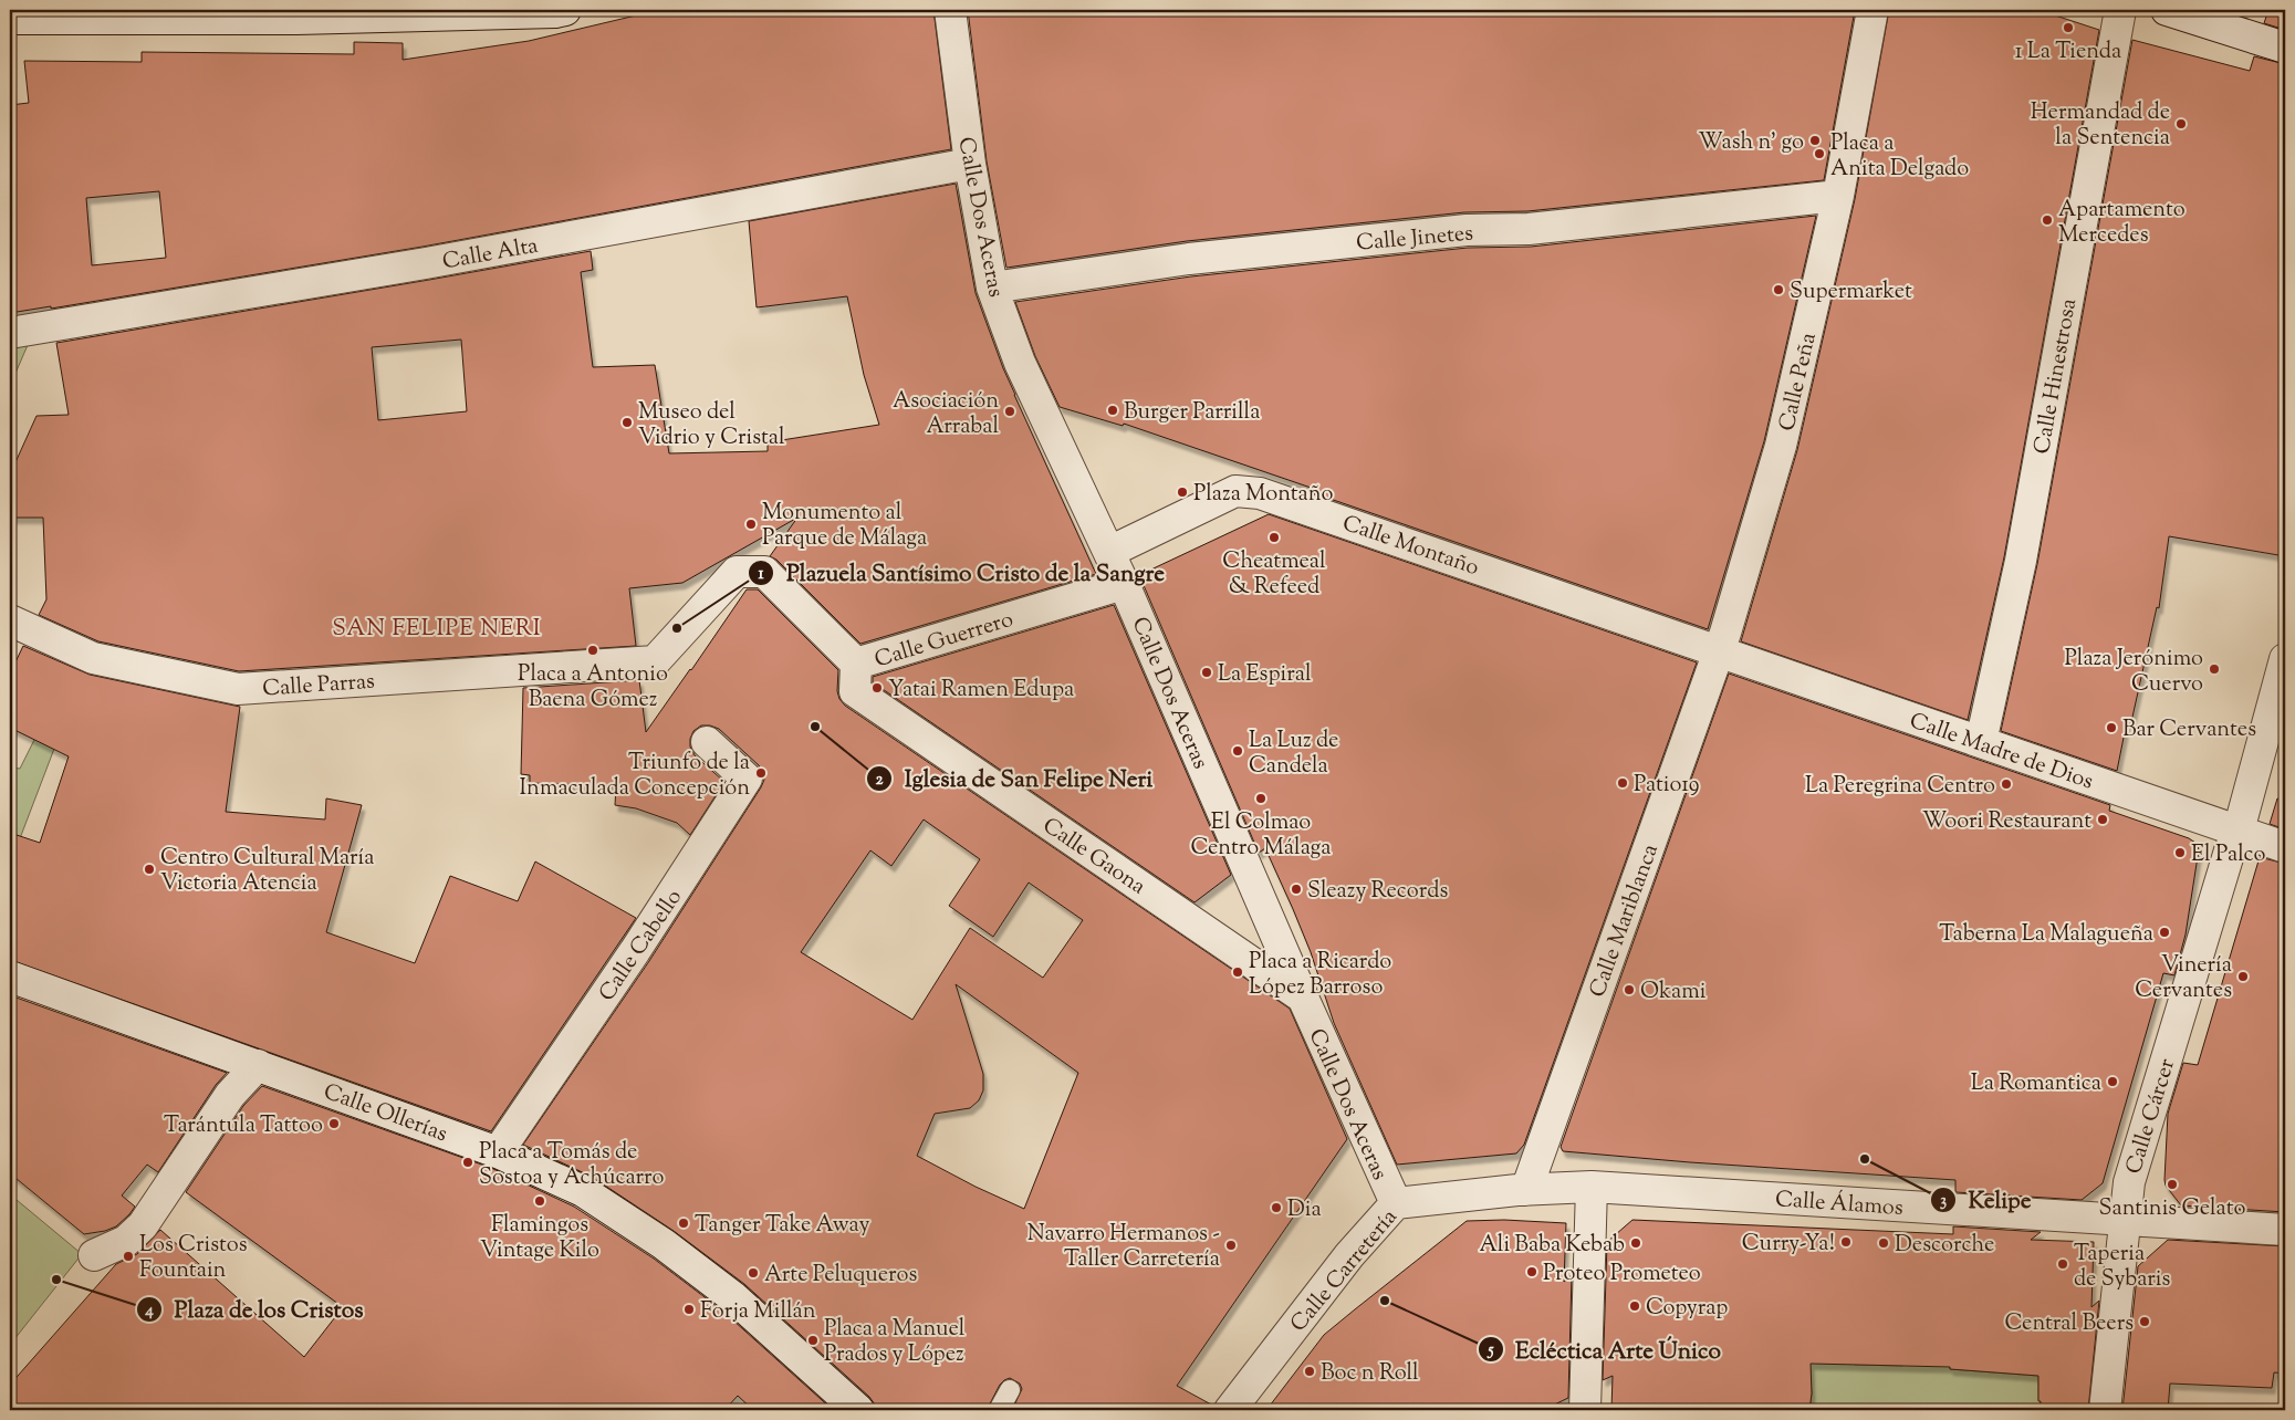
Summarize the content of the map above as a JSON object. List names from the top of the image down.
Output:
{
  "streets": {
    "street": [
      "Calle Dos Aceras",
      "Calle Jinetes",
      "Calle Alta",
      "Calle Hinestrosa",
      "Calle Peña",
      "Calle Montaño",
      "Calle Guerrero",
      "Calle Parras",
      "Calle Madre de Dios",
      "Calle Gaona",
      "Calle Mariblanca",
      "Calle Cabello",
      "Calle Ollerías",
      "Calle Cárcer",
      "Calle Álamos",
      "Calle Carretería"
    ]
  },
  "crossings": [
    ["Calle Dos Aceras", "Calle Jinetes"],
    ["Calle Dos Aceras", "Calle Alta"],
    ["Calle Dos Aceras", "Calle Montaño"],
    ["Calle Dos Aceras", "Calle Guerrero"],
    ["Calle Dos Aceras", "Calle Gaona"],
    ["Calle Dos Aceras", "Calle Carretería"],
    ["Calle Jinetes", "Calle Peña"],
    ["Calle Hinestrosa", "Calle Madre de Dios"],
    ["Calle Peña", "Calle Montaño"],
    ["Calle Peña", "Calle Madre de Dios"],
    ["Calle Peña", "Calle Mariblanca"],
    ["Calle Montaño", "Calle Madre de Dios"],
    ["Calle Montaño", "Calle Mariblanca"],
    ["Calle Guerrero", "Calle Parras"],
    ["Calle Guerrero", "Calle Gaona"],
    ["Calle Madre de Dios", "Calle Mariblanca"],
    ["Calle Madre de Dios", "Calle Cárcer"],
    ["Calle Mariblanca", "Calle Carretería"],
    ["Calle Cabello", "Calle Ollerías"],
    ["Calle Cárcer", "Calle Álamos"],
    ["Calle Álamos", "Calle Carretería"]
  ],
  "districts": ["SAN FELIPE NERI"],
  "places": [
    "1 La Tienda",
    "Hermandad de la Sentencia",
    "Wash n' go",
    "Placa a Anita Delgado",
    "Apartamento Mercedes",
    "Supermarket",
    "Burger Parrilla",
    "Asociación Arrabal",
    "Museo del Vidrio y Cristal",
    "Plaza Montaño",
    "Monumento al Parque de Málaga",
    "Cheatmeal & Refeed",
    "Plazuela Santísimo Cristo de la Sangre",
    "Placa a Antonio Baena Gómez",
    "Plaza Jerónimo Cuervo",
    "La Espiral",
    "Yatai Ramen Edupa",
    "Iglesia de San Felipe Neri",
    "Bar Cervantes",
    "La Luz de Candela",
    "Triunfo de la Inmaculada Concepción",
    "Patio19",
    "La Peregrina Centro",
    "El Colmao Centro Málaga",
    "Woori Restaurant",
    "El Palco",
    "Centro Cultural María Victoria Atencia",
    "Sleazy Records",
    "Taberna La Malagueña",
    "Placa a Ricardo López Barroso",
    "Vinería Cervantes",
    "Okami",
    "La Romantica",
    "Tarántula Tattoo",
    "Kelipe",
    "Placa a Tomás de Sostoa y Achúcarro",
    "Santinis Gelato",
    "Flamingos Vintage Kilo",
    "Dia",
    "Tanger Take Away",
    "Curry-Ya!",
    "Ali Baba Kebab",
    "Descorche",
    "Navarro Hermanos - Taller Carretería",
    "Los Cristos Fountain",
    "Taperia de Sybaris",
    "Proteo Prometeo",
    "Arte Peluqueros",
    "Plaza de los Cristos",
    "Ecléctica Arte Único",
    "Copyrap",
    "Forja Millán",
    "Central Beers",
    "Placa a Manuel Prados y López",
    "Boc n Roll"
  ]
}
